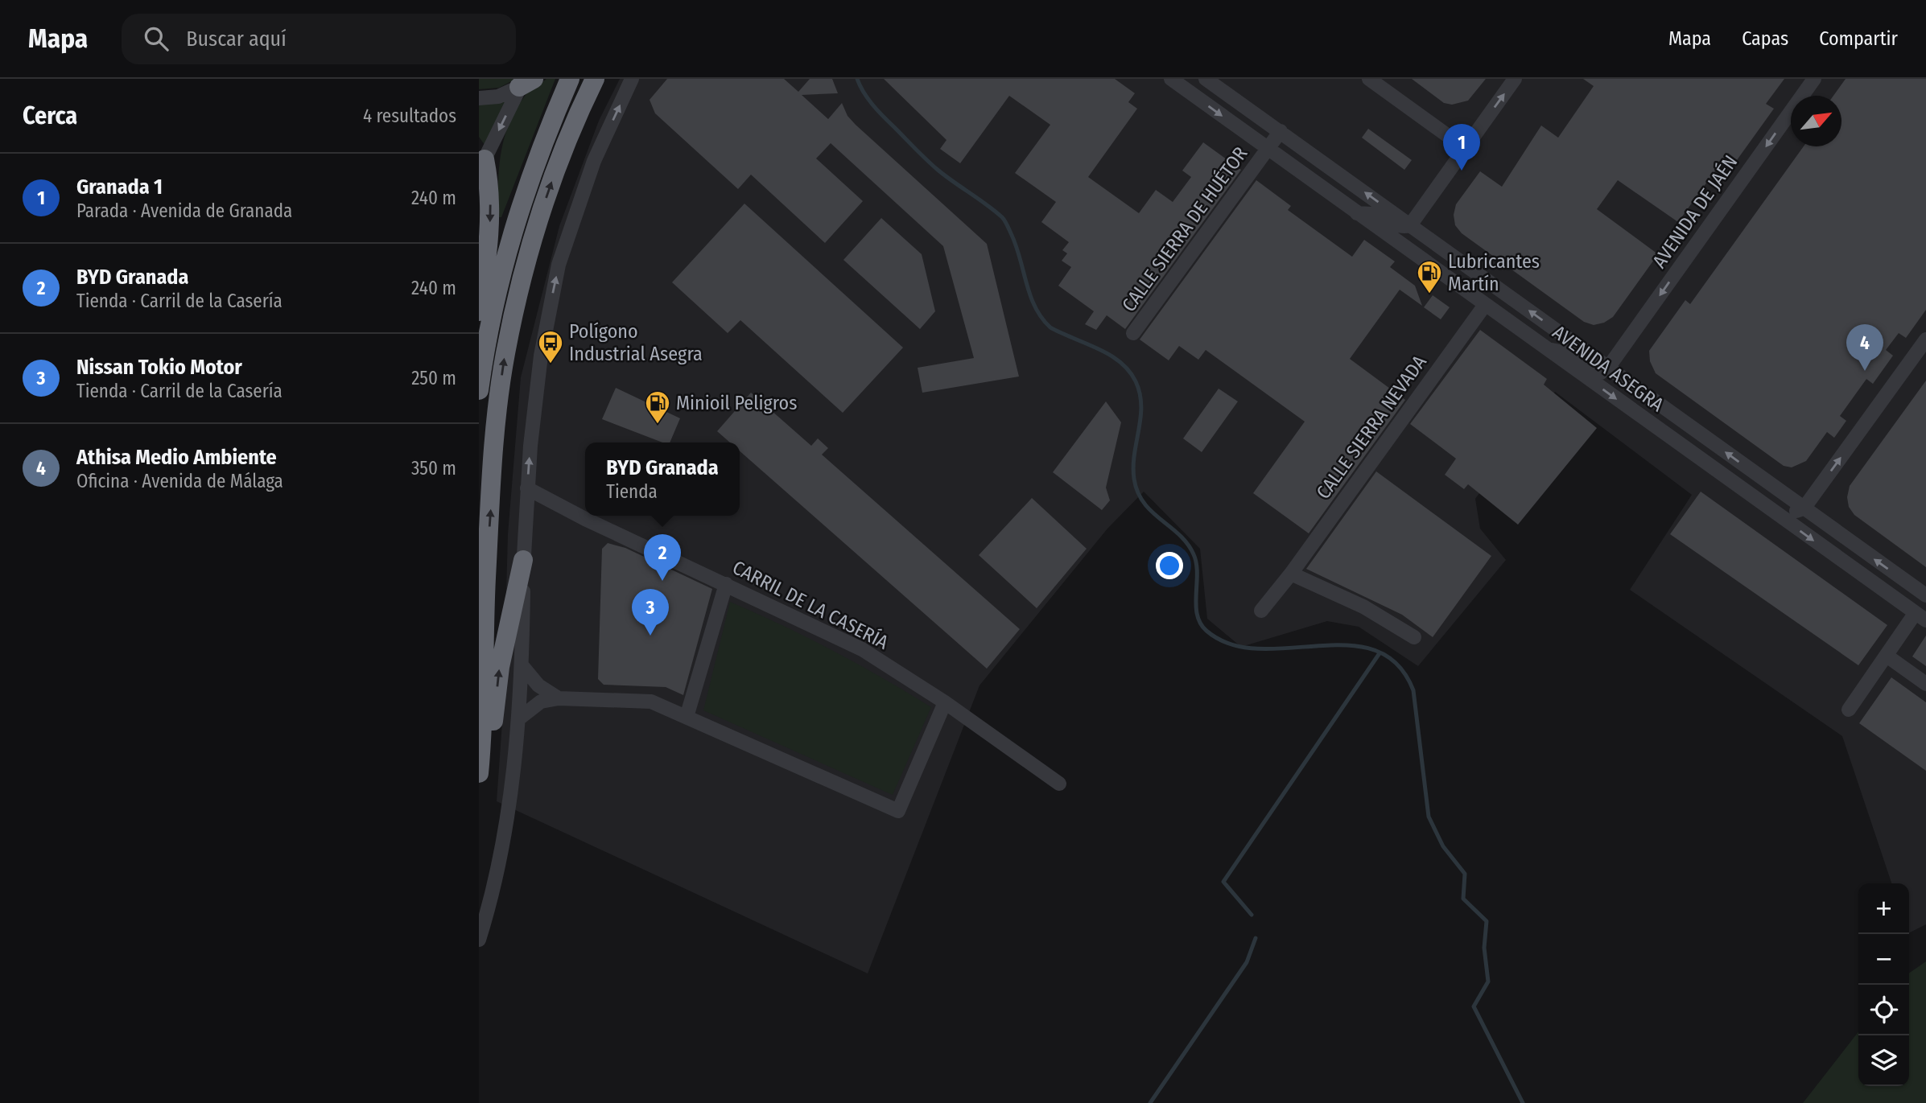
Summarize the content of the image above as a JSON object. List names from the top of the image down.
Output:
{
  "streets": {
    "street": [
      "AVENIDA DE JAÉN",
      "CALLE SIERRA DE HUÉTOR",
      "AVENIDA ASEGRA",
      "CALLE SIERRA NEVADA",
      "CARRIL DE LA CASERÍA"
    ]
  },
  "crossings": [
    ["AVENIDA DE JAÉN", "AVENIDA ASEGRA"],
    ["CALLE SIERRA DE HUÉTOR", "AVENIDA ASEGRA"],
    ["AVENIDA ASEGRA", "CALLE SIERRA NEVADA"]
  ],
  "one_way": ["AVENIDA DE JAÉN"],
  "places": {
    "fuel station": ["Lubricantes Martín", "Minioil Peligros"],
    "bus stop": ["Polígono Industrial Asegra"]
  },
  "north": "top right",
  "page": {
    "header": "Mapa",
    "search": "Buscar aquí",
    "nav": ["Mapa", "Capas", "Compartir"],
    "heading": ["Cerca", "4 resultados"],
    "pins": [
      "1",
      "4",
      "2",
      "3"
    ],
    "list": [
      {
        "mark": "1",
        "name": "Granada 1",
        "note": "Parada · Avenida de Granada",
        "value": "240 m"
      },
      {
        "mark": "2",
        "name": "BYD Granada",
        "note": "Tienda · Carril de la Casería",
        "value": "240 m"
      },
      {
        "mark": "3",
        "name": "Nissan Tokio Motor",
        "note": "Tienda · Carril de la Casería",
        "value": "250 m"
      },
      {
        "mark": "4",
        "name": "Athisa Medio Ambiente",
        "note": "Oficina · Avenida de Málaga",
        "value": "350 m"
      }
    ],
    "popup": ["BYD Granada", "Tienda"],
    "map_buttons": ["+", "−"]
  }
}
